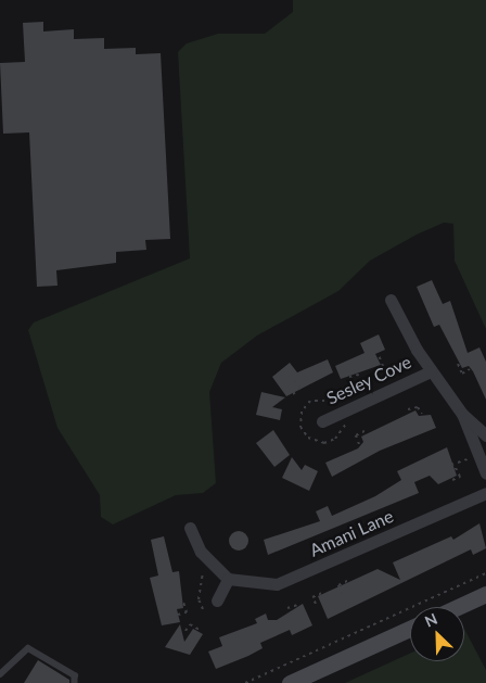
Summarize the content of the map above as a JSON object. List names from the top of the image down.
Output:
{
  "streets": {
    "street": ["Sesley Cove", "Amani Lane"]
  },
  "north": "top left"
}
